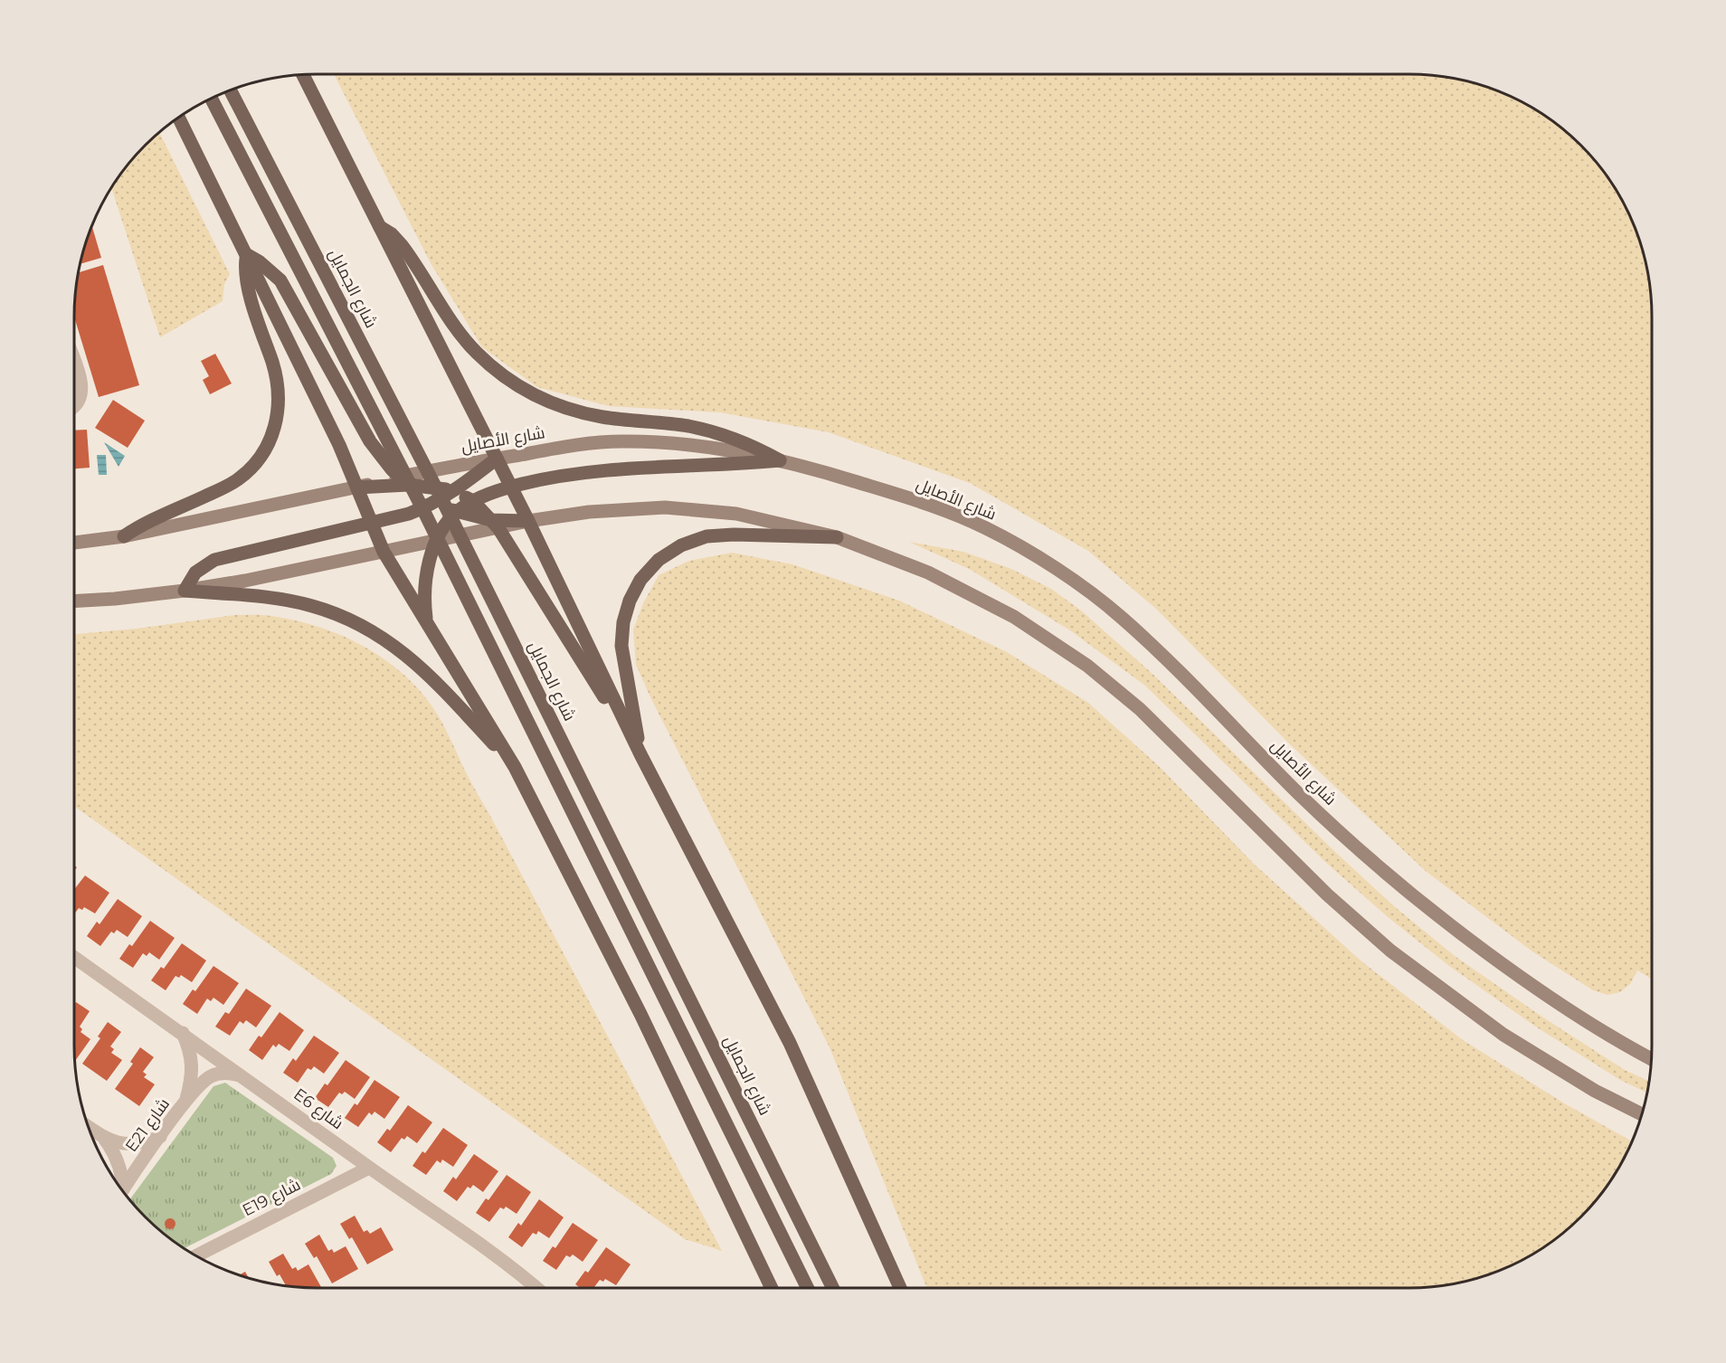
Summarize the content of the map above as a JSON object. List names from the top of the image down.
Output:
{
  "streets": {
    "main road": ["شارع الجمايل", "شارع الأصايل"],
    "street": ["E6 شارع", "E21 شارع", "E19 شارع"]
  },
  "crossings": [
    ["E6 شارع", "E21 شارع"],
    ["E6 شارع", "E19 شارع"]
  ]
}
